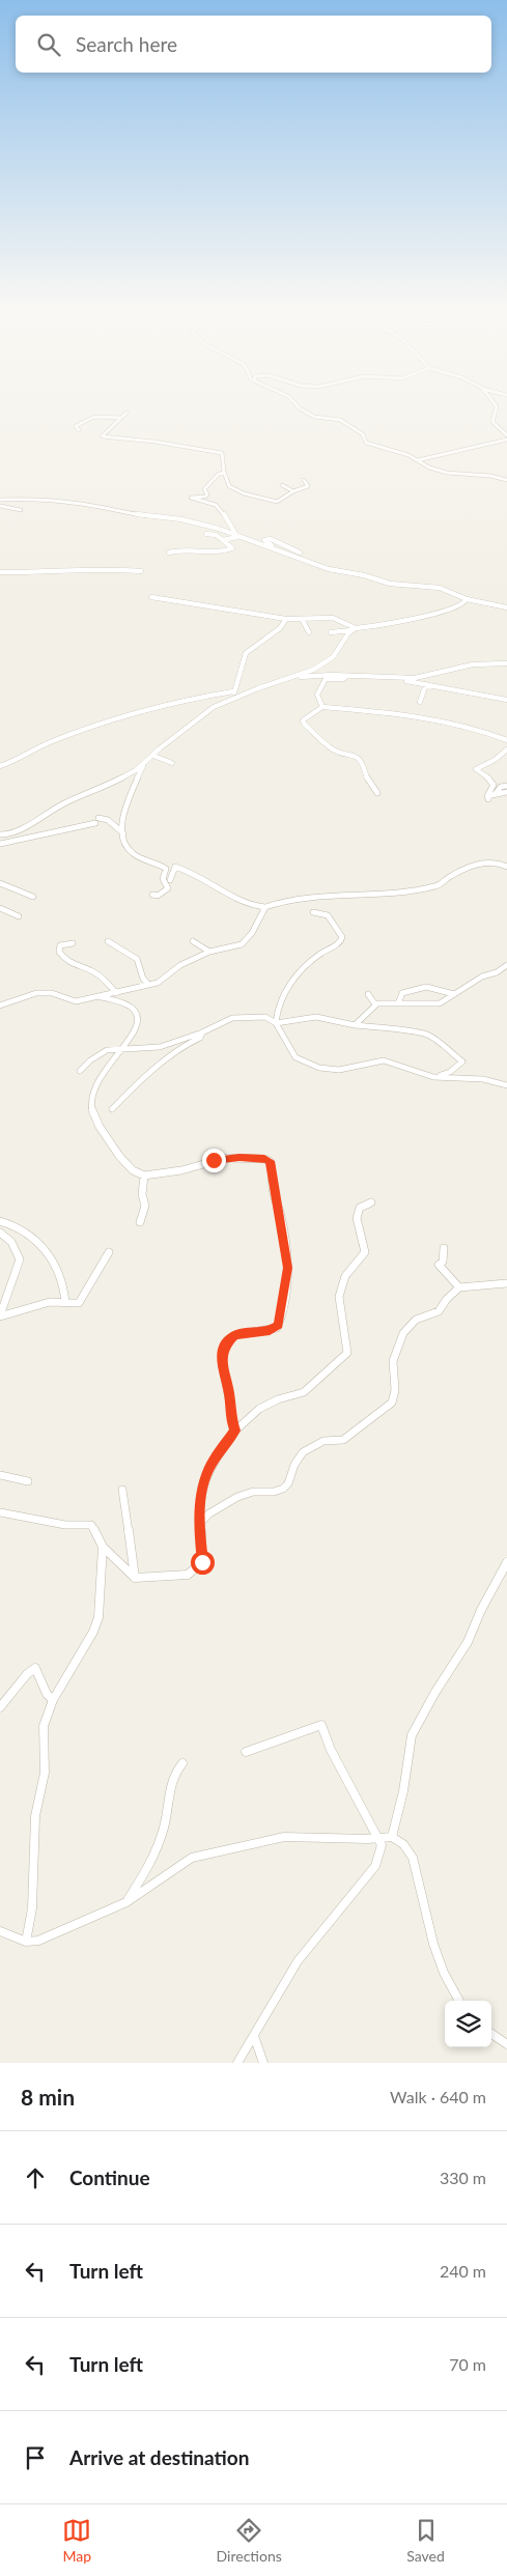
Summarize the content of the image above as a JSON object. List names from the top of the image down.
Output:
{
  "page": {
    "search": "Search here",
    "heading": ["8 min", "Walk · 640 m"],
    "list": [
      ["Continue", "330 m"],
      ["Turn left", "240 m"],
      ["Turn left", "70 m"],
      "Arrive at destination"
    ],
    "nav": ["Map", "Directions", "Saved"]
  }
}
